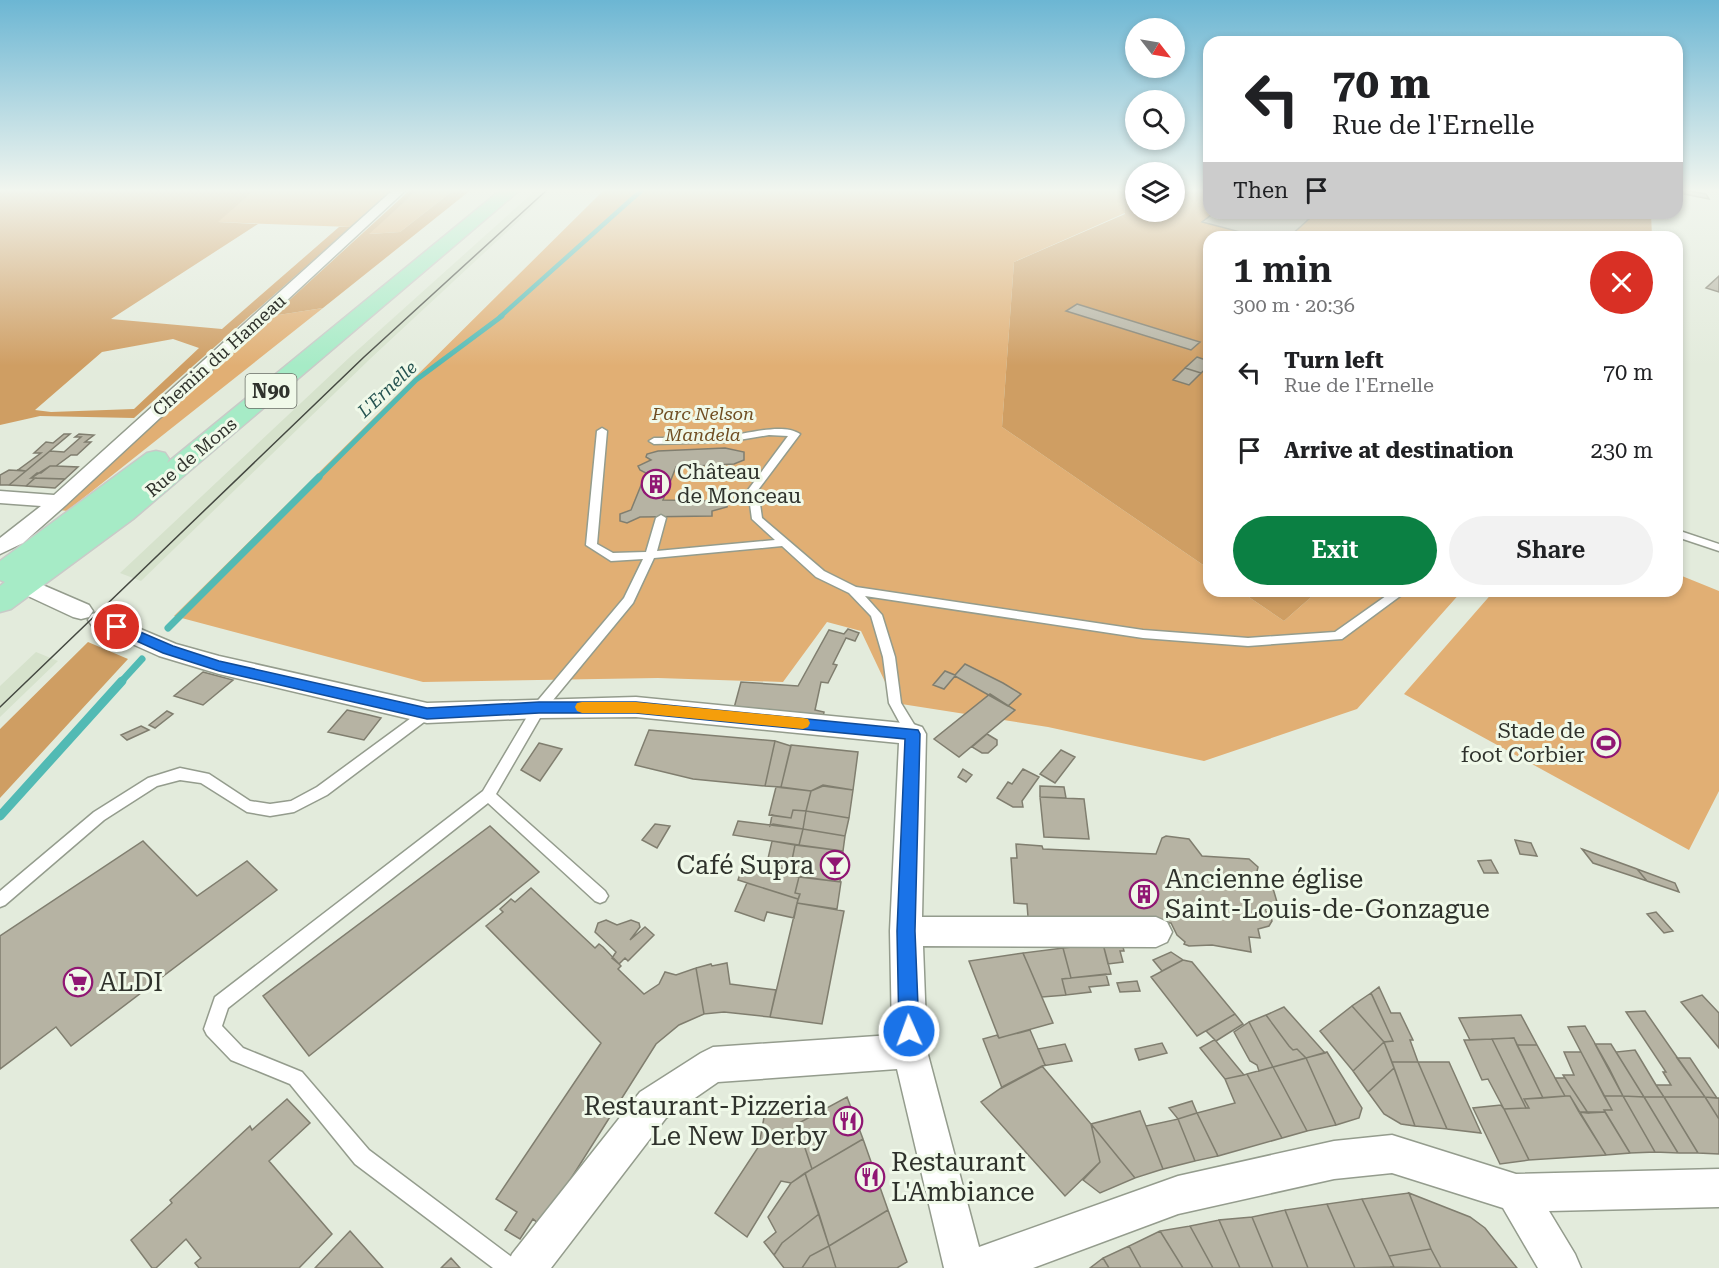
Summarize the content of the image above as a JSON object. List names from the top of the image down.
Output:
{
  "streets": {
    "highway": ["N90", "Rue de Mons"],
    "street": ["Chemin du Hameau"]
  },
  "crossings": [
    ["Chemin du Hameau", "Rue de Mons"]
  ],
  "water": ["L'Ernelle"],
  "parks": ["Parc Nelson Mandela"],
  "places": {
    "building": ["Château de Monceau", "Ancienne église Saint-Louis-de-Gonzague"],
    "sports": ["Stade de foot Corbier"],
    "bar": ["Café Supra"],
    "supermarket": ["ALDI"],
    "restaurant": ["Restaurant-Pizzeria Le New Derby", "Restaurant L'Ambiance"]
  },
  "north": "bottom right",
  "page": {
    "turn": ["70 m", "Rue de l'Ernelle"],
    "then": "Then",
    "heading": ["1 min", "300 m · 20:36"],
    "list": [
      {
        "name": "Turn left",
        "note": "Rue de l'Ernelle",
        "value": "70 m"
      },
      {
        "name": "Arrive at destination",
        "value": "230 m"
      }
    ],
    "buttons": ["Exit", "Share"]
  }
}
